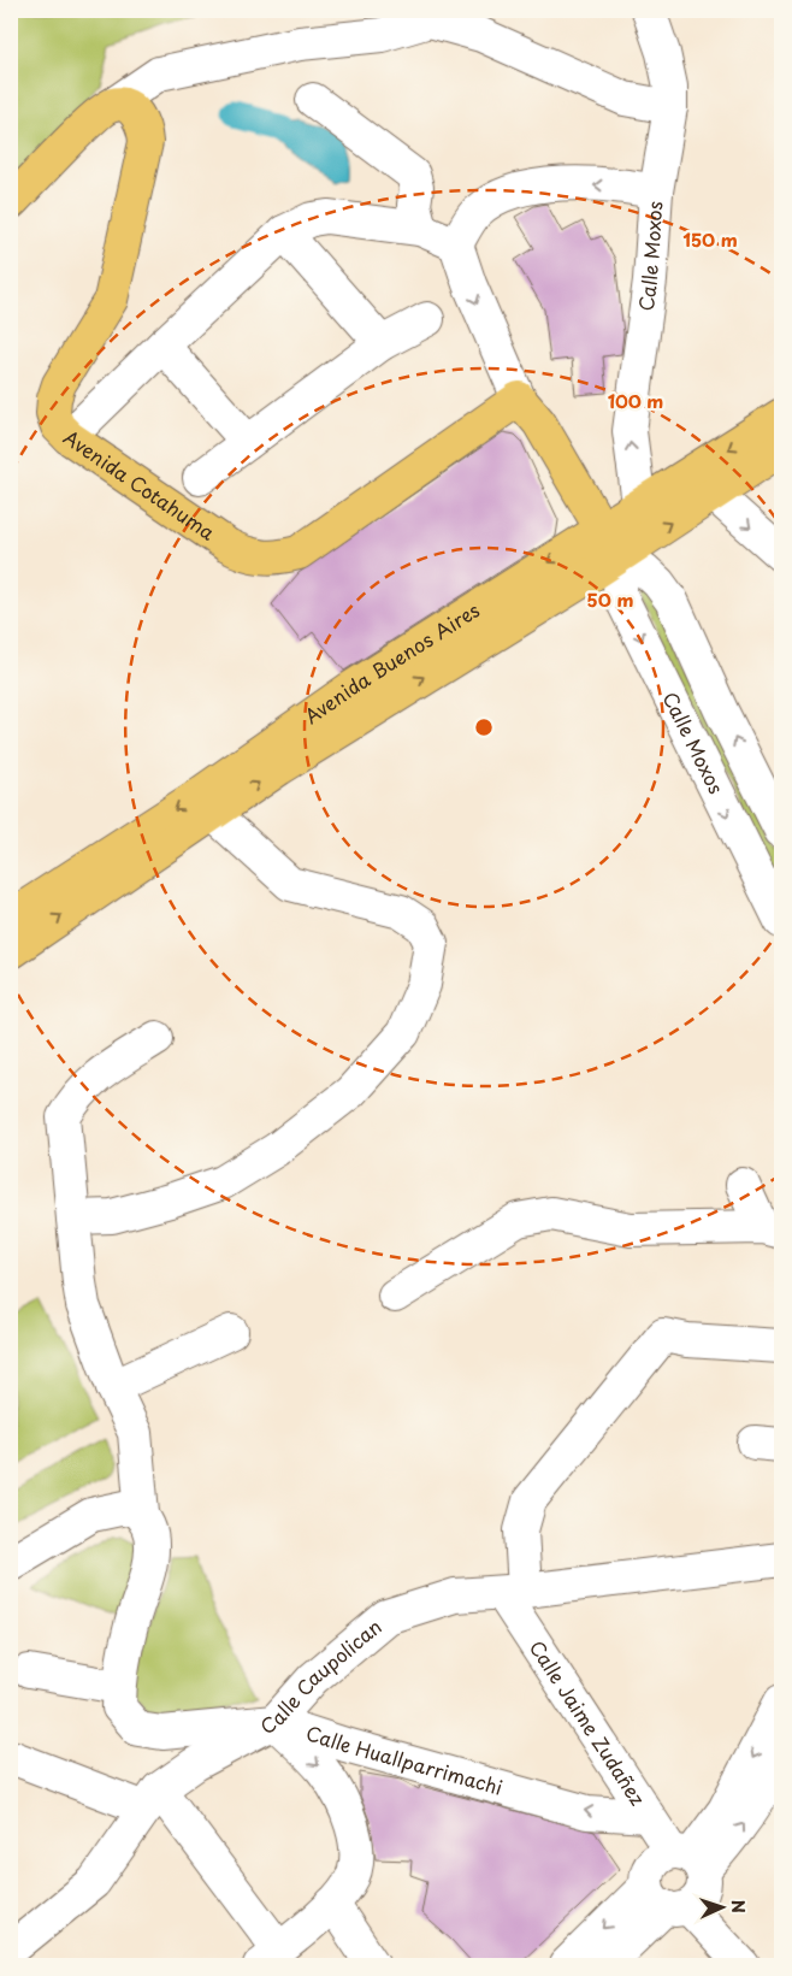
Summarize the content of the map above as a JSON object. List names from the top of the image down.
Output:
{
  "streets": {
    "main road": ["Avenida Cotahuma", "Avenida Buenos Aires"],
    "street": [
      "Calle Moxos",
      "Calle Caupolican",
      "Calle Jaime Zudañez",
      "Calle Huallparrimachi"
    ]
  },
  "crossings": [
    ["Calle Moxos", "Avenida Buenos Aires"],
    ["Calle Caupolican", "Calle Jaime Zudañez"],
    ["Calle Caupolican", "Calle Huallparrimachi"],
    ["Calle Jaime Zudañez", "Calle Huallparrimachi"]
  ],
  "north": "right",
  "rings": ["150 m", "100 m", "50 m"]
}
